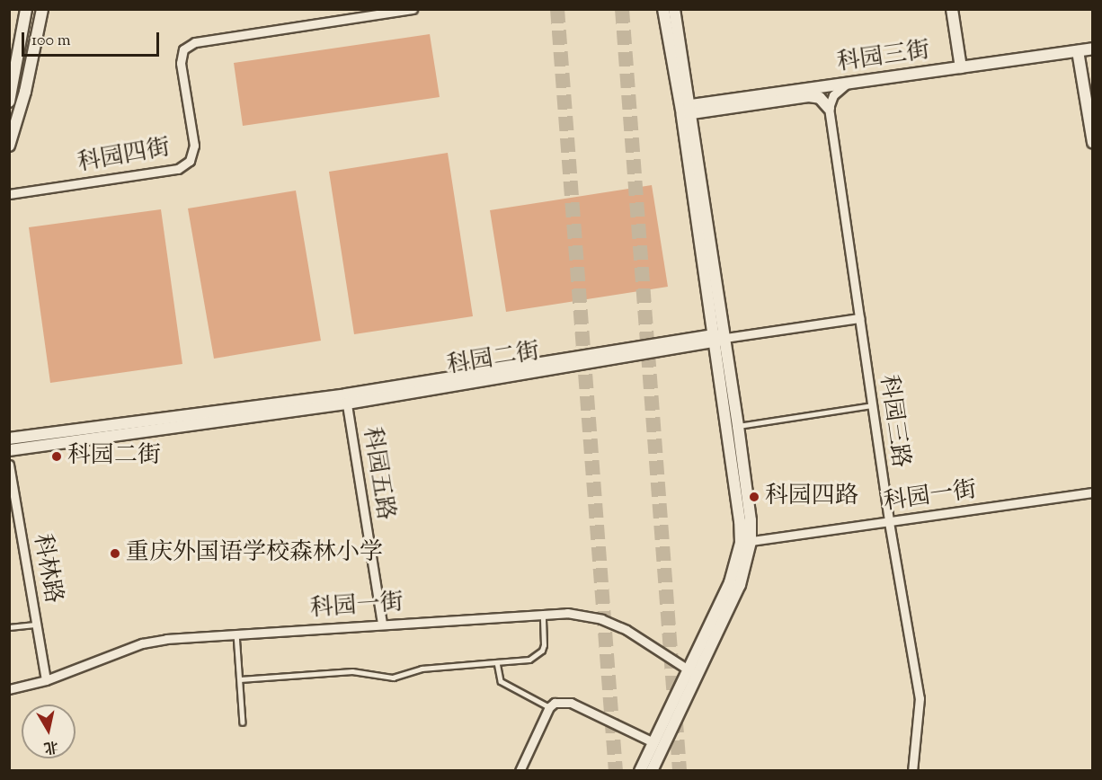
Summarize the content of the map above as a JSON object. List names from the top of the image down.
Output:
{
  "streets": {
    "main road": ["科园三街", "科园二街"],
    "street": [
      "科园四街",
      "科园三路",
      "科园五路",
      "科园一街",
      "科林路"
    ]
  },
  "crossings": [
    ["科园三街", "科园三路"],
    ["科园二街", "科园三路"],
    ["科园二街", "科园五路"],
    ["科园三路", "科园一街"],
    ["科园五路", "科园一街"],
    ["科园一街", "科林路"]
  ],
  "places": ["科园二街", "科园四路", "重庆外国语学校森林小学"],
  "scale_bar": "100 m",
  "north": "bottom"
}
